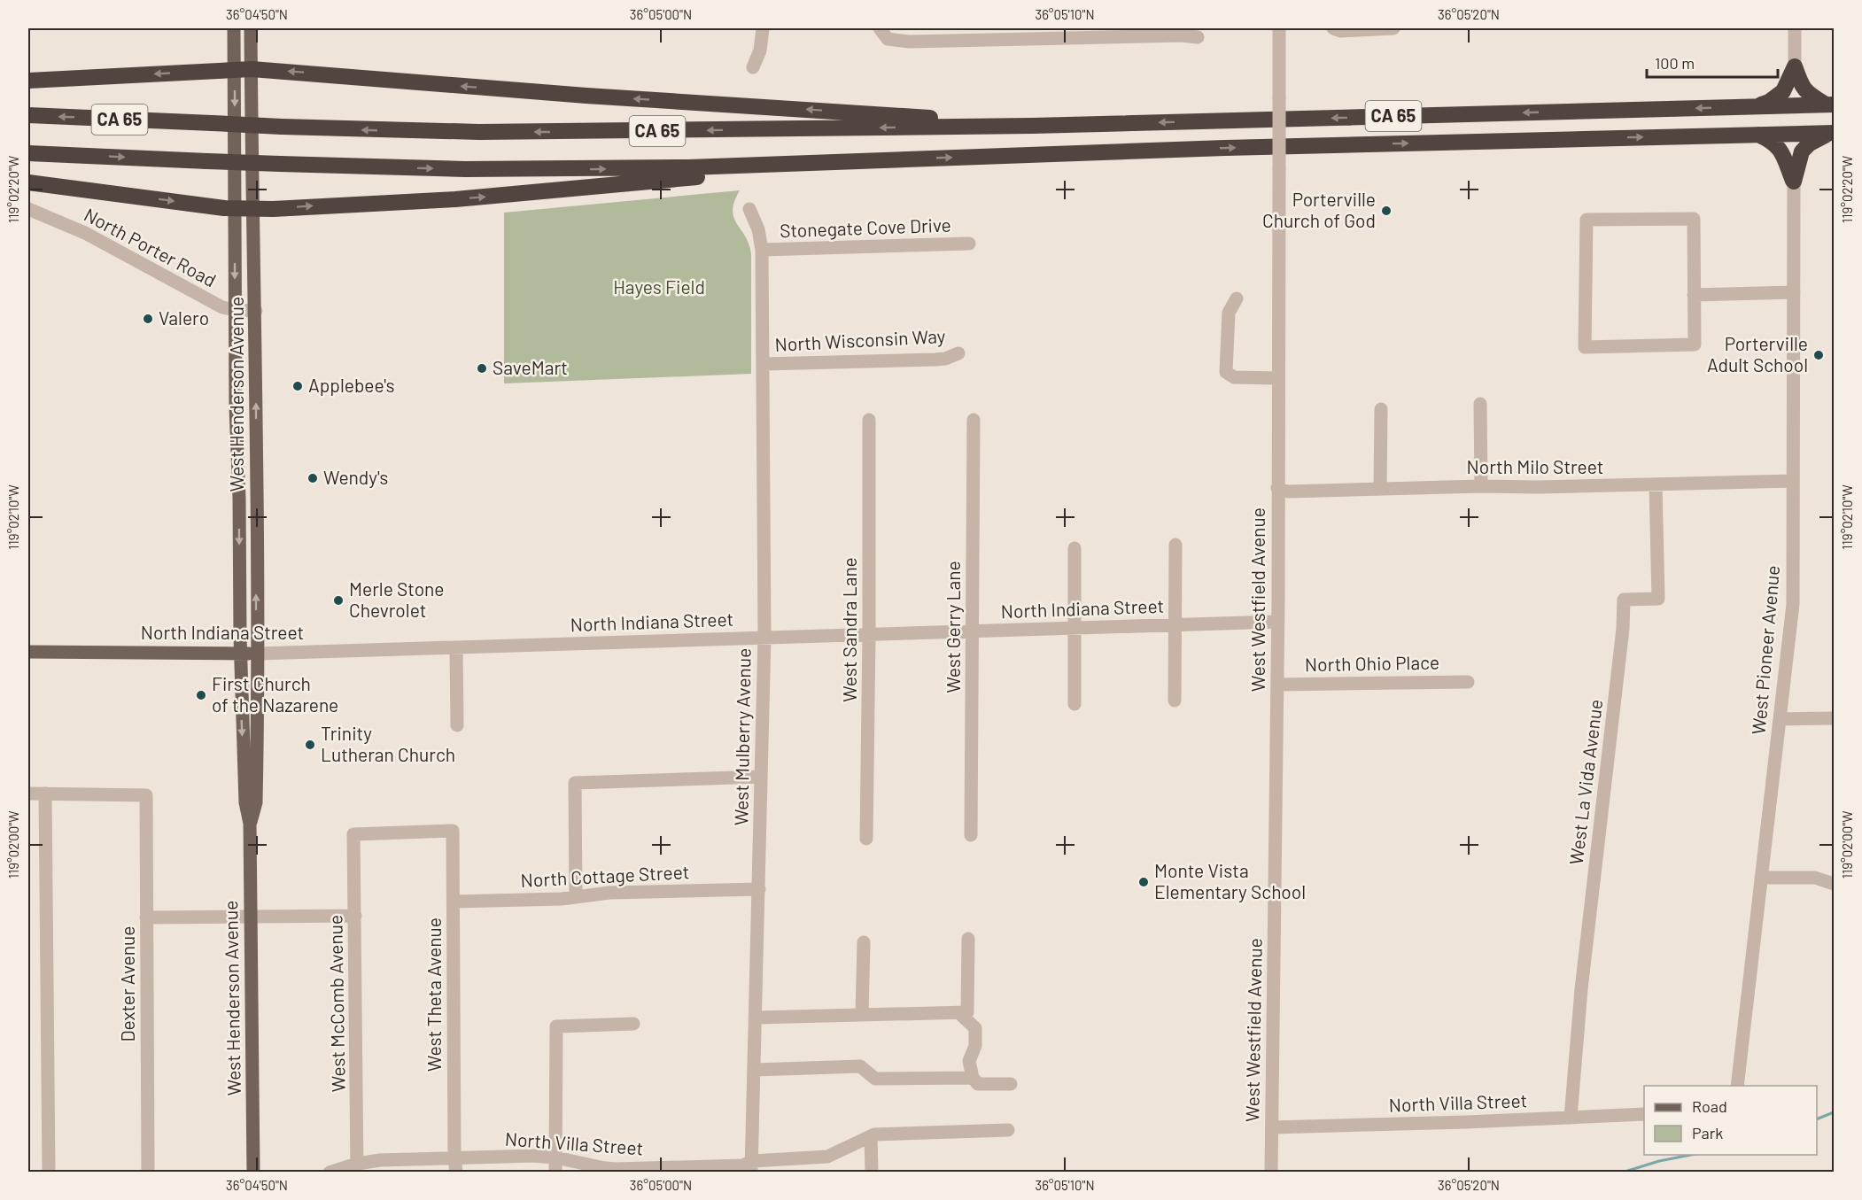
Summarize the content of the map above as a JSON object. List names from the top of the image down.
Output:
{
  "streets": {
    "highway": ["CA 65"],
    "main road": ["West Henderson Avenue", "North Indiana Street"],
    "street": [
      "Stonegate Cove Drive",
      "North Porter Road",
      "North Wisconsin Way",
      "North Milo Street",
      "West Westfield Avenue",
      "West Gerry Lane",
      "West Sandra Lane",
      "West Pioneer Avenue",
      "North Ohio Place",
      "West Mulberry Avenue",
      "West La Vida Avenue",
      "North Cottage Street",
      "Dexter Avenue",
      "West Theta Avenue",
      "West McComb Avenue",
      "North Villa Street"
    ]
  },
  "crossings": [
    ["Stonegate Cove Drive", "West Mulberry Avenue"],
    ["North Porter Road", "West Henderson Avenue"],
    ["North Wisconsin Way", "West Mulberry Avenue"],
    ["West Henderson Avenue", "North Indiana Street"],
    ["North Milo Street", "West Westfield Avenue"],
    ["North Milo Street", "West Pioneer Avenue"],
    ["North Milo Street", "West La Vida Avenue"],
    ["West Westfield Avenue", "North Indiana Street"],
    ["West Westfield Avenue", "North Ohio Place"],
    ["West Westfield Avenue", "North Villa Street"],
    ["North Indiana Street", "West Gerry Lane"],
    ["North Indiana Street", "West Sandra Lane"],
    ["North Indiana Street", "West Mulberry Avenue"],
    ["West Mulberry Avenue", "North Cottage Street"],
    ["West Mulberry Avenue", "North Villa Street"],
    ["West La Vida Avenue", "North Villa Street"],
    ["North Cottage Street", "West Theta Avenue"],
    ["West Theta Avenue", "West McComb Avenue"],
    ["West Theta Avenue", "North Villa Street"],
    ["West McComb Avenue", "North Villa Street"]
  ],
  "parks": ["Hayes Field"],
  "places": [
    "Porterville Church of God",
    "Valero",
    "Porterville Adult School",
    "SaveMart",
    "Applebee's",
    "Wendy's",
    "Merle Stone Chevrolet",
    "First Church of the Nazarene",
    "Trinity Lutheran Church",
    "Monte Vista Elementary School"
  ],
  "legend": ["Road", "Park"],
  "scale_bar": "100 m",
  "coordinates": [
    "36°04'50\"N",
    "36°05'00\"N",
    "36°05'10\"N",
    "36°05'20\"N",
    "119°02'20\"W",
    "119°02'10\"W",
    "119°02'00\"W"
  ]
}
